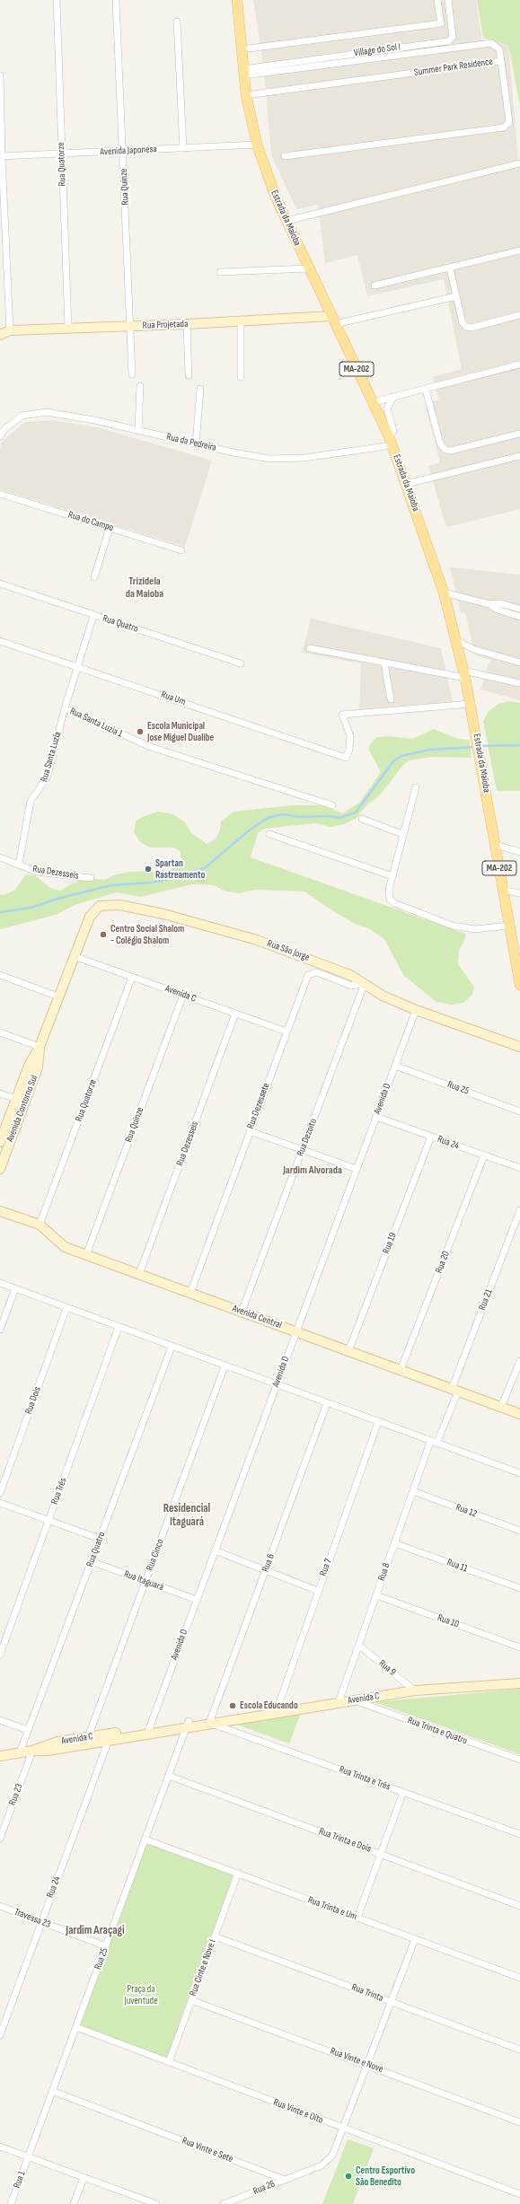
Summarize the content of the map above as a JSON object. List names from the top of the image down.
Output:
{
  "streets": {
    "main road": ["Estrada da Maioba", "MA-202"],
    "street": [
      "Village do Sol I",
      "Summer Park Residence",
      "Avenida Japonesa",
      "Rua Quatorze",
      "Rua Quinze",
      "Rua Projetada",
      "Rua da Pedreira",
      "Rua do Campo",
      "Rua Quatro",
      "Rua Um",
      "Rua Santa Luzia 1",
      "Rua Santa Luzia",
      "Rua Dezesseis",
      "Rua São Jorge",
      "Avenida C",
      "Rua 25",
      "Avenida D",
      "Rua Dezessete",
      "Avenida Contorno Sul",
      "Rua Dezoito",
      "Rua 24",
      "Rua 19",
      "Rua 20",
      "Rua 21",
      "Avenida Central",
      "Rua Dois",
      "Rua Três",
      "Rua 12",
      "Rua Cinco",
      "Rua 6",
      "Rua 11",
      "Rua 7",
      "Rua 8",
      "Rua Itaguará",
      "Rua 10",
      "Rua 9",
      "Rua Trinta e Quatro",
      "Rua Trinta e Três",
      "Rua 23",
      "Rua Trinta e Dois",
      "Rua Trinta e Um",
      "Travessa 23",
      "Rua Cinte e Nove I",
      "Rua Trinta",
      "Rua Vinte e Nove",
      "Rua Vinte e Oito",
      "Rua Vinte e Sete",
      "Rua 1",
      "Rua 26"
    ]
  },
  "crossings": [
    ["Village do Sol I", "Estrada da Maioba"],
    ["Summer Park Residence", "Estrada da Maioba"],
    ["Avenida Japonesa", "Rua Quatorze"],
    ["Avenida Japonesa", "Rua Quinze"],
    ["Avenida Japonesa", "Estrada da Maioba"],
    ["Rua Quatorze", "Rua Projetada"],
    ["Rua Quatorze", "Avenida C"],
    ["Rua Quatorze", "Avenida Central"],
    ["Rua Quinze", "Rua Projetada"],
    ["Rua Quinze", "Avenida C"],
    ["Rua Quinze", "Avenida Central"],
    ["Estrada da Maioba", "Rua Projetada"],
    ["Estrada da Maioba", "Rua da Pedreira"],
    ["Estrada da Maioba", "Rua Um"],
    ["Rua Quatro", "Avenida C"],
    ["Rua Quatro", "Rua Itaguará"],
    ["Rua Santa Luzia 1", "Rua Santa Luzia"],
    ["Rua Santa Luzia", "Rua Dezesseis"],
    ["Rua Dezesseis", "Avenida C"],
    ["Rua Dezesseis", "Avenida Central"],
    ["Rua São Jorge", "Avenida C"],
    ["Rua São Jorge", "Avenida D"],
    ["Rua São Jorge", "Rua Dezessete"],
    ["Rua São Jorge", "Avenida Contorno Sul"],
    ["Rua São Jorge", "Rua Dezoito"],
    ["Avenida C", "Rua 25"],
    ["Avenida C", "Avenida D"],
    ["Avenida C", "Rua Dezessete"],
    ["Avenida C", "Avenida Contorno Sul"],
    ["Avenida C", "Rua 24"],
    ["Avenida C", "Rua Cinco"],
    ["Avenida C", "Rua 6"],
    ["Avenida C", "Rua 7"],
    ["Avenida C", "Rua 8"],
    ["Avenida C", "Rua 9"],
    ["Avenida C", "Rua Trinta e Quatro"],
    ["Avenida C", "Rua Trinta e Três"],
    ["Avenida C", "Rua 23"],
    ["Rua 25", "Avenida D"],
    ["Rua 25", "Rua Trinta e Dois"],
    ["Rua 25", "Rua Trinta e Um"],
    ["Rua 25", "Travessa 23"],
    ["Rua 25", "Rua Vinte e Oito"],
    ["Rua 25", "Rua Vinte e Sete"],
    ["Rua 25", "Rua 1"],
    ["Avenida D", "Rua 24"],
    ["Avenida D", "Avenida Central"],
    ["Avenida D", "Rua Itaguará"],
    ["Rua Dezessete", "Rua Dezoito"],
    ["Rua Dezessete", "Avenida Central"],
    ["Rua Dezoito", "Avenida Central"],
    ["Rua 24", "Rua 19"],
    ["Rua 24", "Rua 20"],
    ["Rua 24", "Travessa 23"],
    ["Rua 19", "Avenida Central"],
    ["Rua 20", "Avenida Central"],
    ["Rua 21", "Avenida Central"],
    ["Rua 21", "Rua 8"],
    ["Avenida Central", "Rua 8"],
    ["Rua 12", "Rua 8"],
    ["Rua Cinco", "Rua Itaguará"],
    ["Rua 6", "Rua Trinta e Três"],
    ["Rua 11", "Rua 8"],
    ["Rua 8", "Rua 10"],
    ["Rua 8", "Rua 9"],
    ["Rua Trinta e Um", "Rua Cinte e Nove I"],
    ["Rua Cinte e Nove I", "Rua Trinta"],
    ["Rua Cinte e Nove I", "Rua Vinte e Nove"],
    ["Rua Cinte e Nove I", "Rua Vinte e Oito"],
    ["Rua Vinte e Sete", "Rua 26"]
  ],
  "districts": [
    "Trizidela da Maioba",
    "Jardim Alvorada",
    "Residencial Itaguará",
    "Jardim Araçagi"
  ],
  "parks": ["Praça da Juventude"],
  "places": [
    "Escola Municipal Jose Miguel Dualibe",
    "Spartan Rastreamento",
    "Centro Social Shalom - Colégio Shalom",
    "Escola Educando",
    "Centro Esportivo São Benedito"
  ]
}
